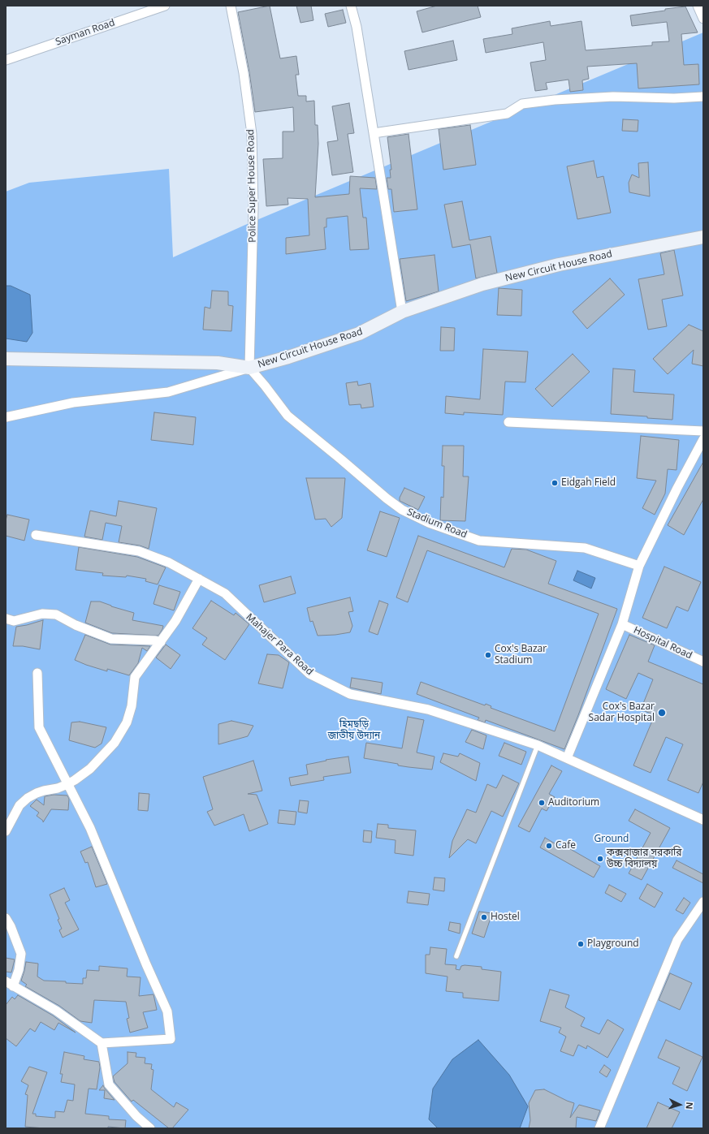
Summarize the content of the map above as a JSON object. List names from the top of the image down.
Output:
{
  "streets": {
    "street": [
      "Sayman Road",
      "Police Super House Road",
      "New Circuit House Road",
      "Stadium Road",
      "Hospital Road",
      "Mahajer Para Road"
    ]
  },
  "crossings": [
    ["Police Super House Road", "New Circuit House Road"],
    ["Police Super House Road", "Stadium Road"],
    ["New Circuit House Road", "Stadium Road"]
  ],
  "parks": ["হিমছড়ি জাতীয় উদ্যান", "Ground"],
  "places": [
    "Eidgah Field",
    "Cox's Bazar Stadium",
    "Cox's Bazar Sadar Hospital",
    "Auditorium",
    "Cafe",
    "কক্সবাজার সরকারি উচ্চ বিদ্যালয়",
    "Hostel",
    "Playground"
  ],
  "north": "right"
}
